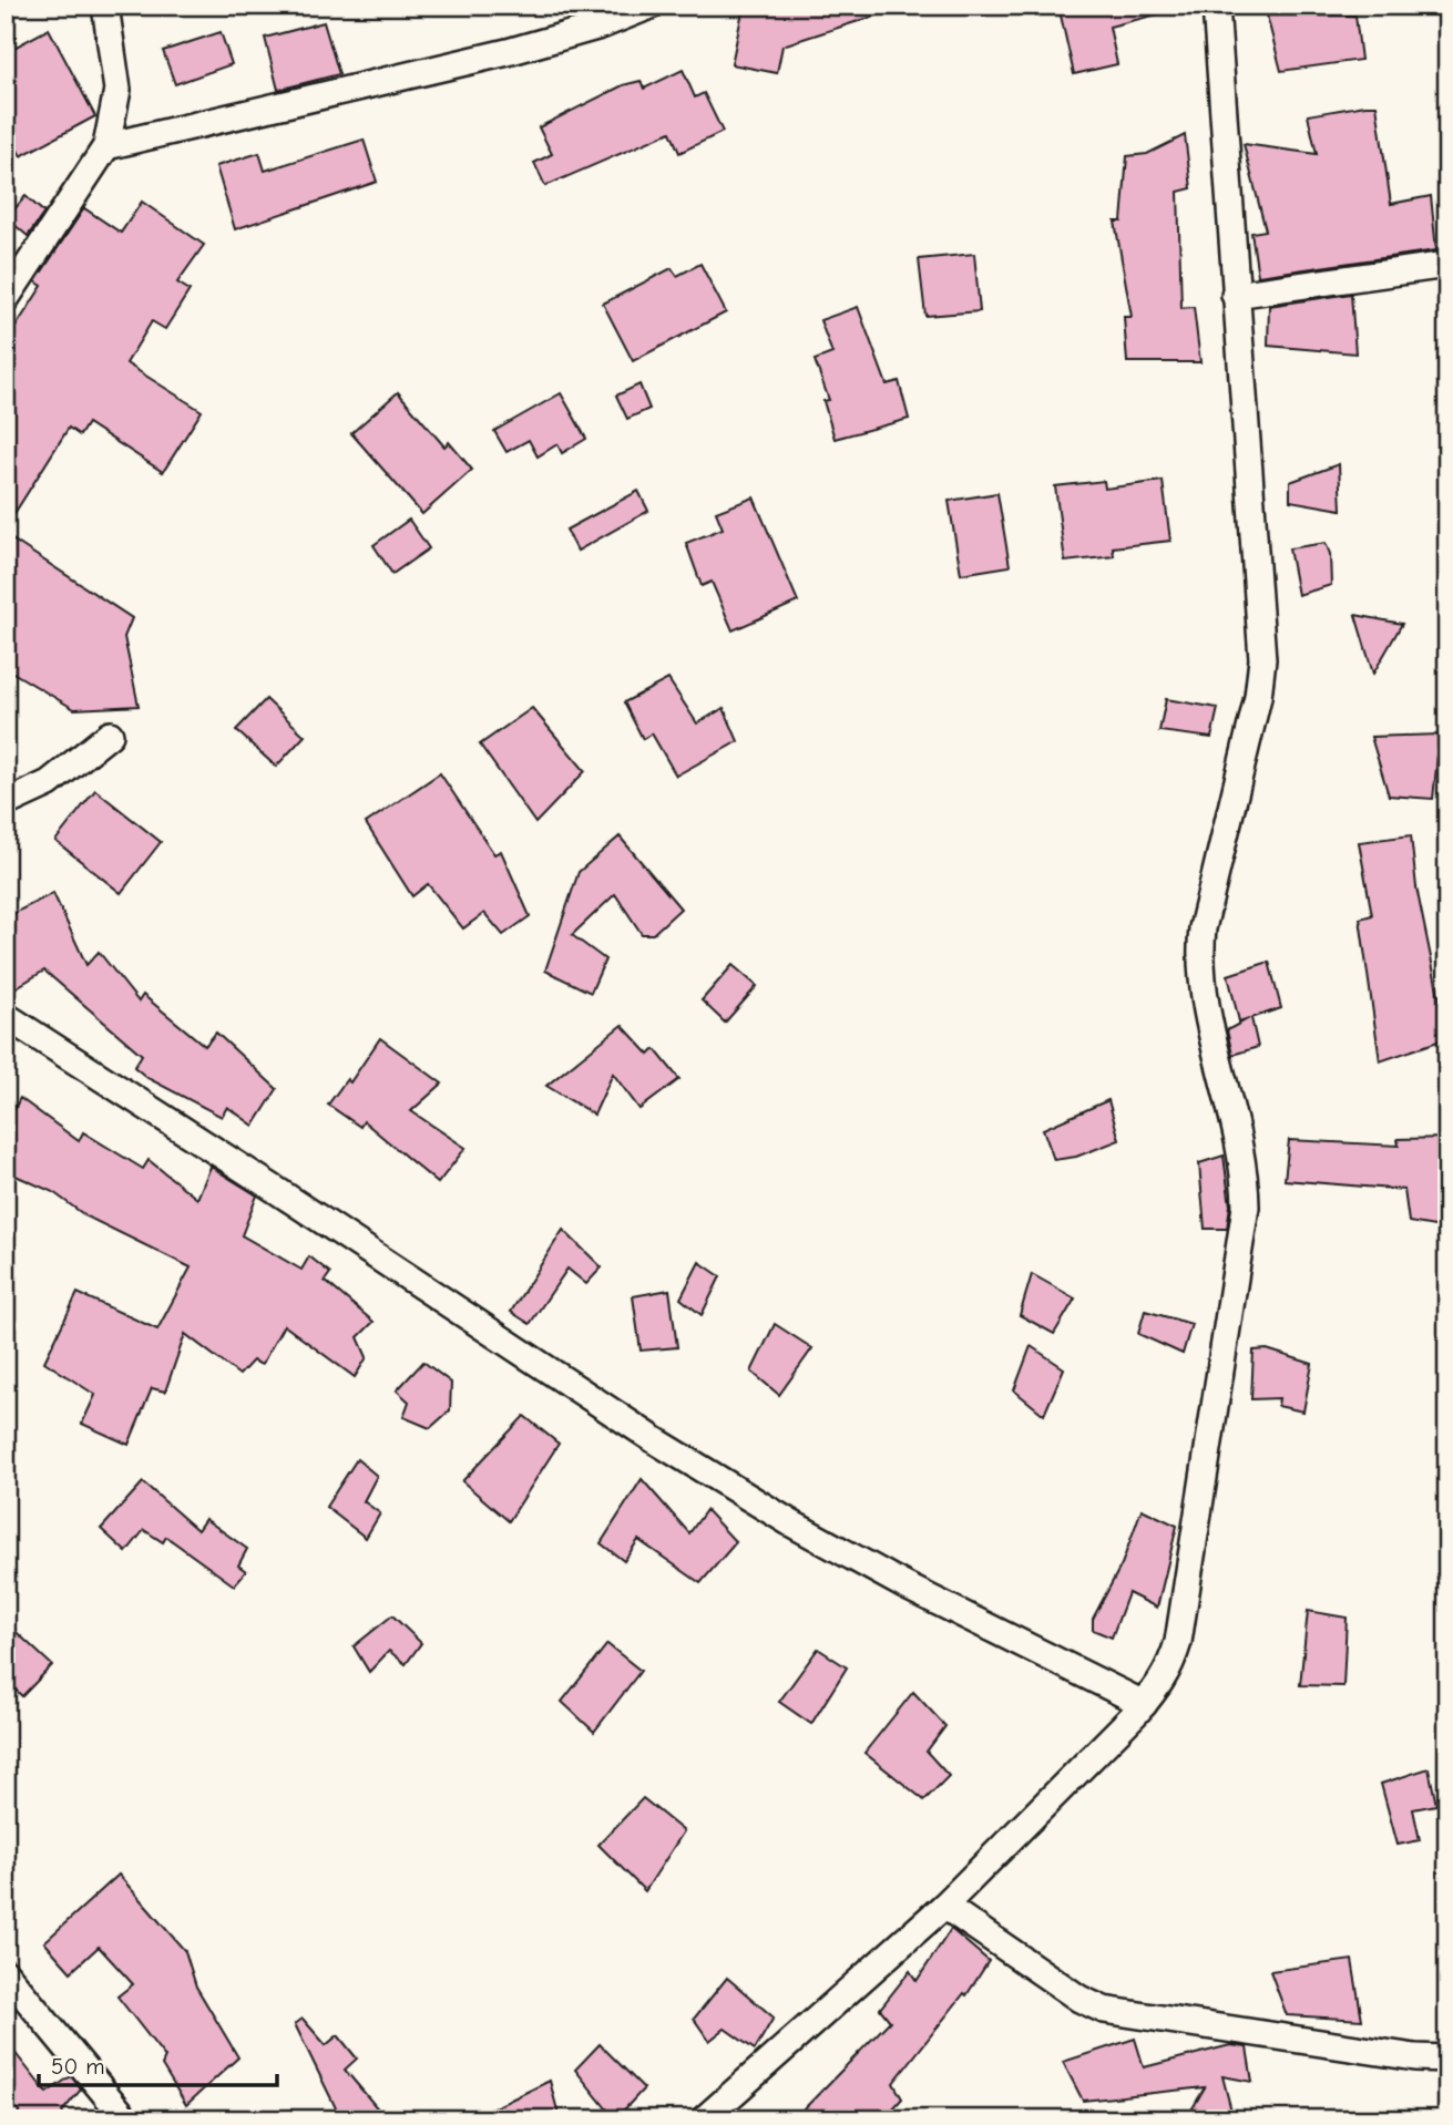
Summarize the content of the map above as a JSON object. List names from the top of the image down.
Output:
{
  "scale_bar": "50 m"
}
